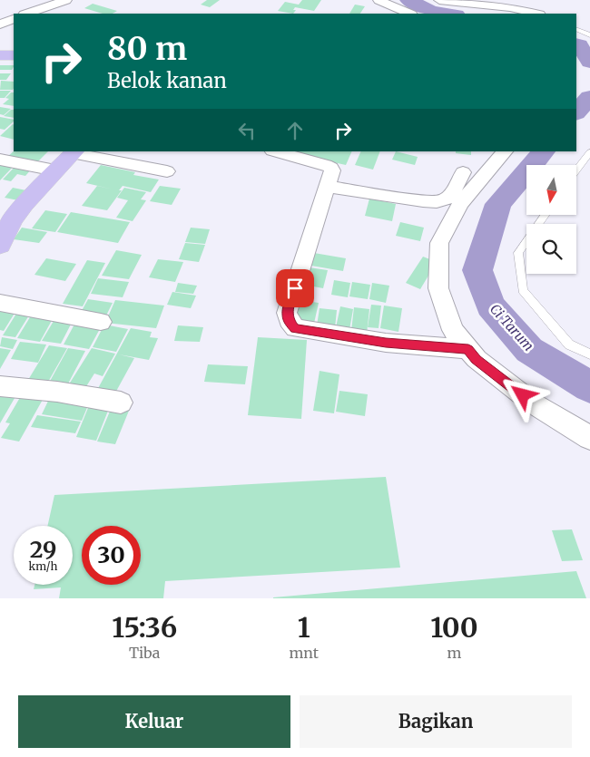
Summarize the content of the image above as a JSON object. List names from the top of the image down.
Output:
{
  "water": ["Ci Tarum"],
  "north": "bottom",
  "page": {
    "turn": ["80 m", "Belok kanan"],
    "speed": "29 km/h",
    "limit": "30",
    "eta": [
      "15:36",
      "Tiba",
      "1",
      "mnt",
      "100",
      "m"
    ],
    "buttons": ["Keluar", "Bagikan"]
  }
}
